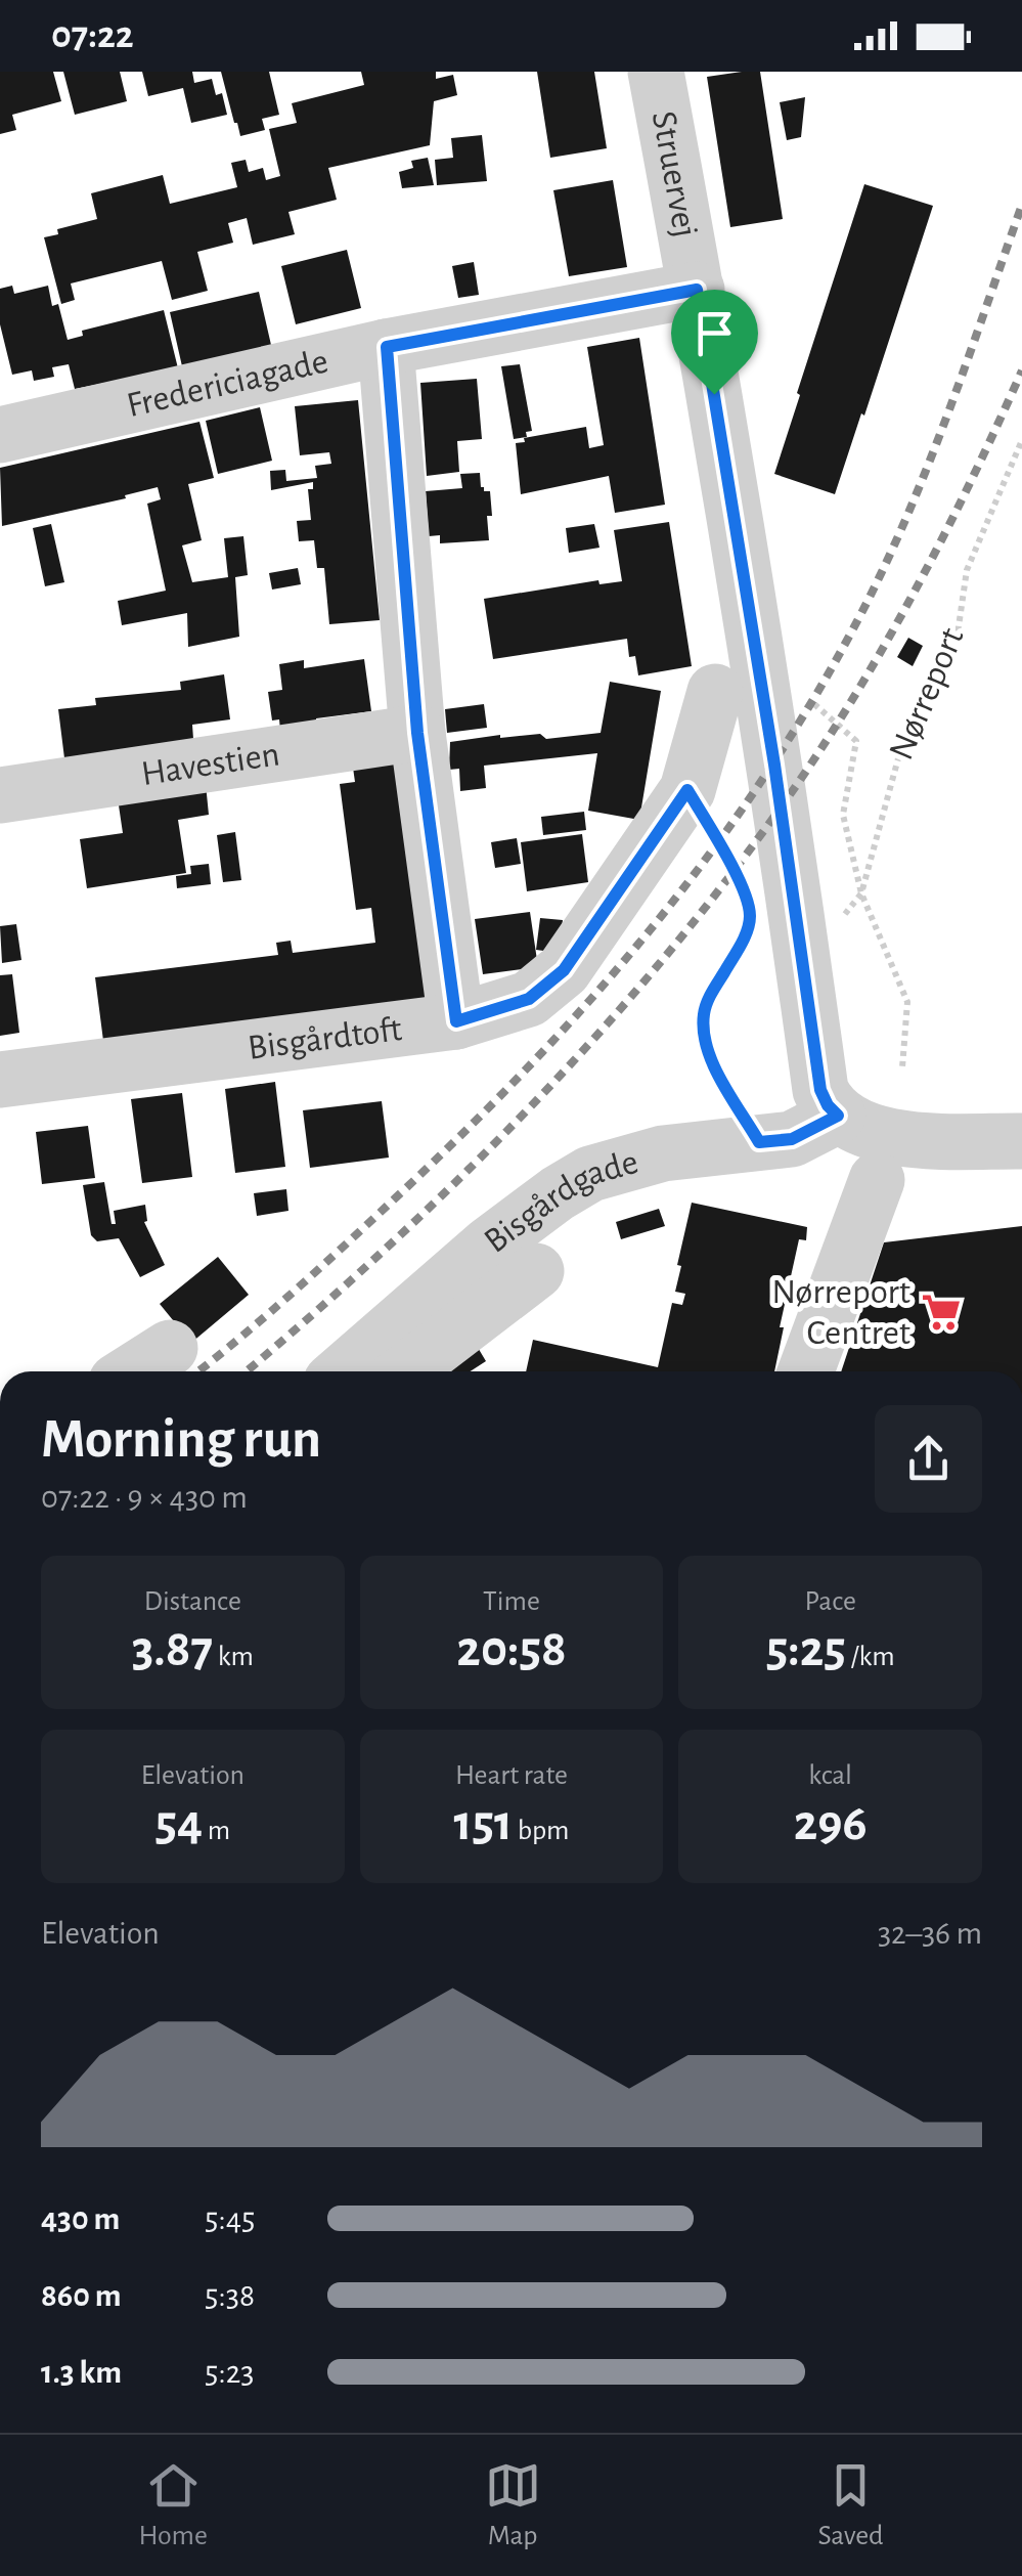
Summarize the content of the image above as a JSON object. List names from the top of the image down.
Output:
{
  "streets": {
    "street": [
      "Struervej",
      "Fredericiagade",
      "Havestien",
      "Bisgårdtoft",
      "Bisgårdgade"
    ],
    "path": ["Nørreport"]
  },
  "crossings": [
    ["Struervej", "Fredericiagade"],
    ["Struervej", "Bisgårdgade"]
  ],
  "places": {
    "supermarket": ["Nørreport Centret"]
  },
  "page": {
    "status": "07:22",
    "heading": ["Morning run", "07:22 · 9 × 430 m"],
    "stats": [
      ["Distance", "3.87 km"],
      ["Time", "20:58"],
      ["Pace", "5:25 /km"],
      ["Elevation", "54 m"],
      ["Heart rate", "151 bpm"],
      ["kcal", "296"]
    ],
    "chart": ["Elevation", "32–36 m"],
    "list": [
      {
        "name": "430 m",
        "note": "5:45"
      },
      {
        "name": "860 m",
        "note": "5:38"
      },
      {
        "name": "1.3 km",
        "note": "5:23"
      }
    ],
    "tabs": ["Home", "Map", "Saved"]
  }
}
